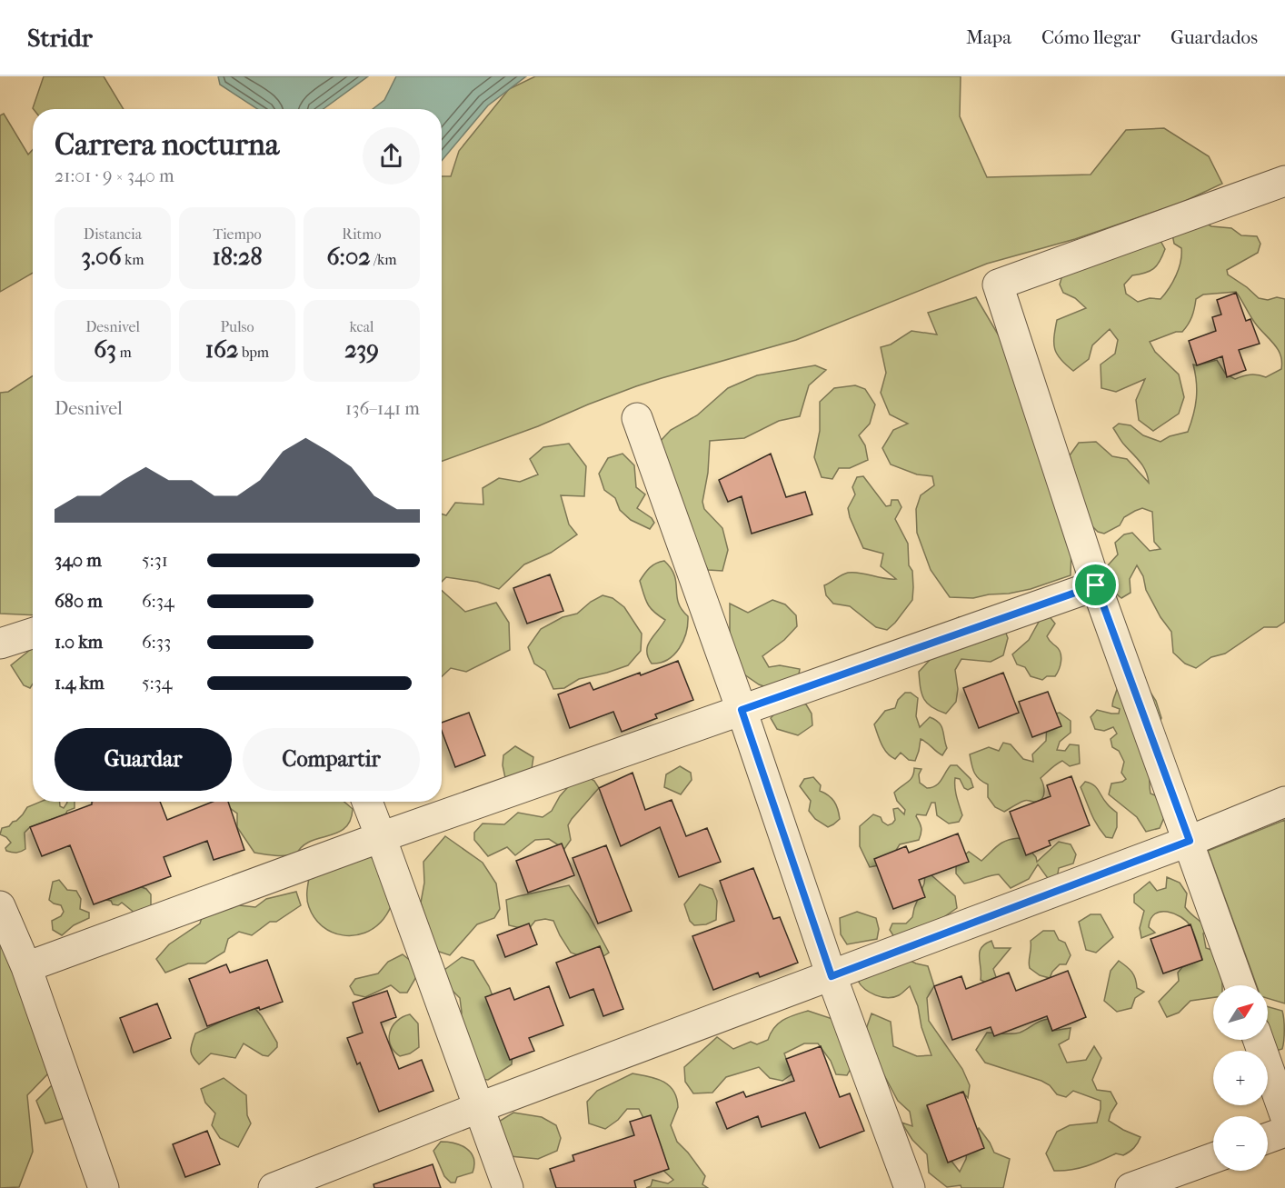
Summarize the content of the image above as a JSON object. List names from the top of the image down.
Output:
{
  "north": "top right",
  "page": {
    "header": "Stridr",
    "nav": ["Mapa", "Cómo llegar", "Guardados"],
    "heading": ["Carrera nocturna", "21:01 · 9 × 340 m"],
    "stats": [
      ["Distancia", "3.06 km"],
      ["Tiempo", "18:28"],
      ["Ritmo", "6:02 /km"],
      ["Desnivel", "63 m"],
      ["Pulso", "162 bpm"],
      ["kcal", "239"]
    ],
    "chart": ["Desnivel", "136–141 m"],
    "list": [
      {
        "name": "340 m",
        "note": "5:31"
      },
      {
        "name": "680 m",
        "note": "6:34"
      },
      {
        "name": "1.0 km",
        "note": "6:33"
      },
      {
        "name": "1.4 km",
        "note": "5:34"
      }
    ],
    "buttons": ["Guardar", "Compartir"],
    "map_buttons": ["+", "−"]
  }
}
